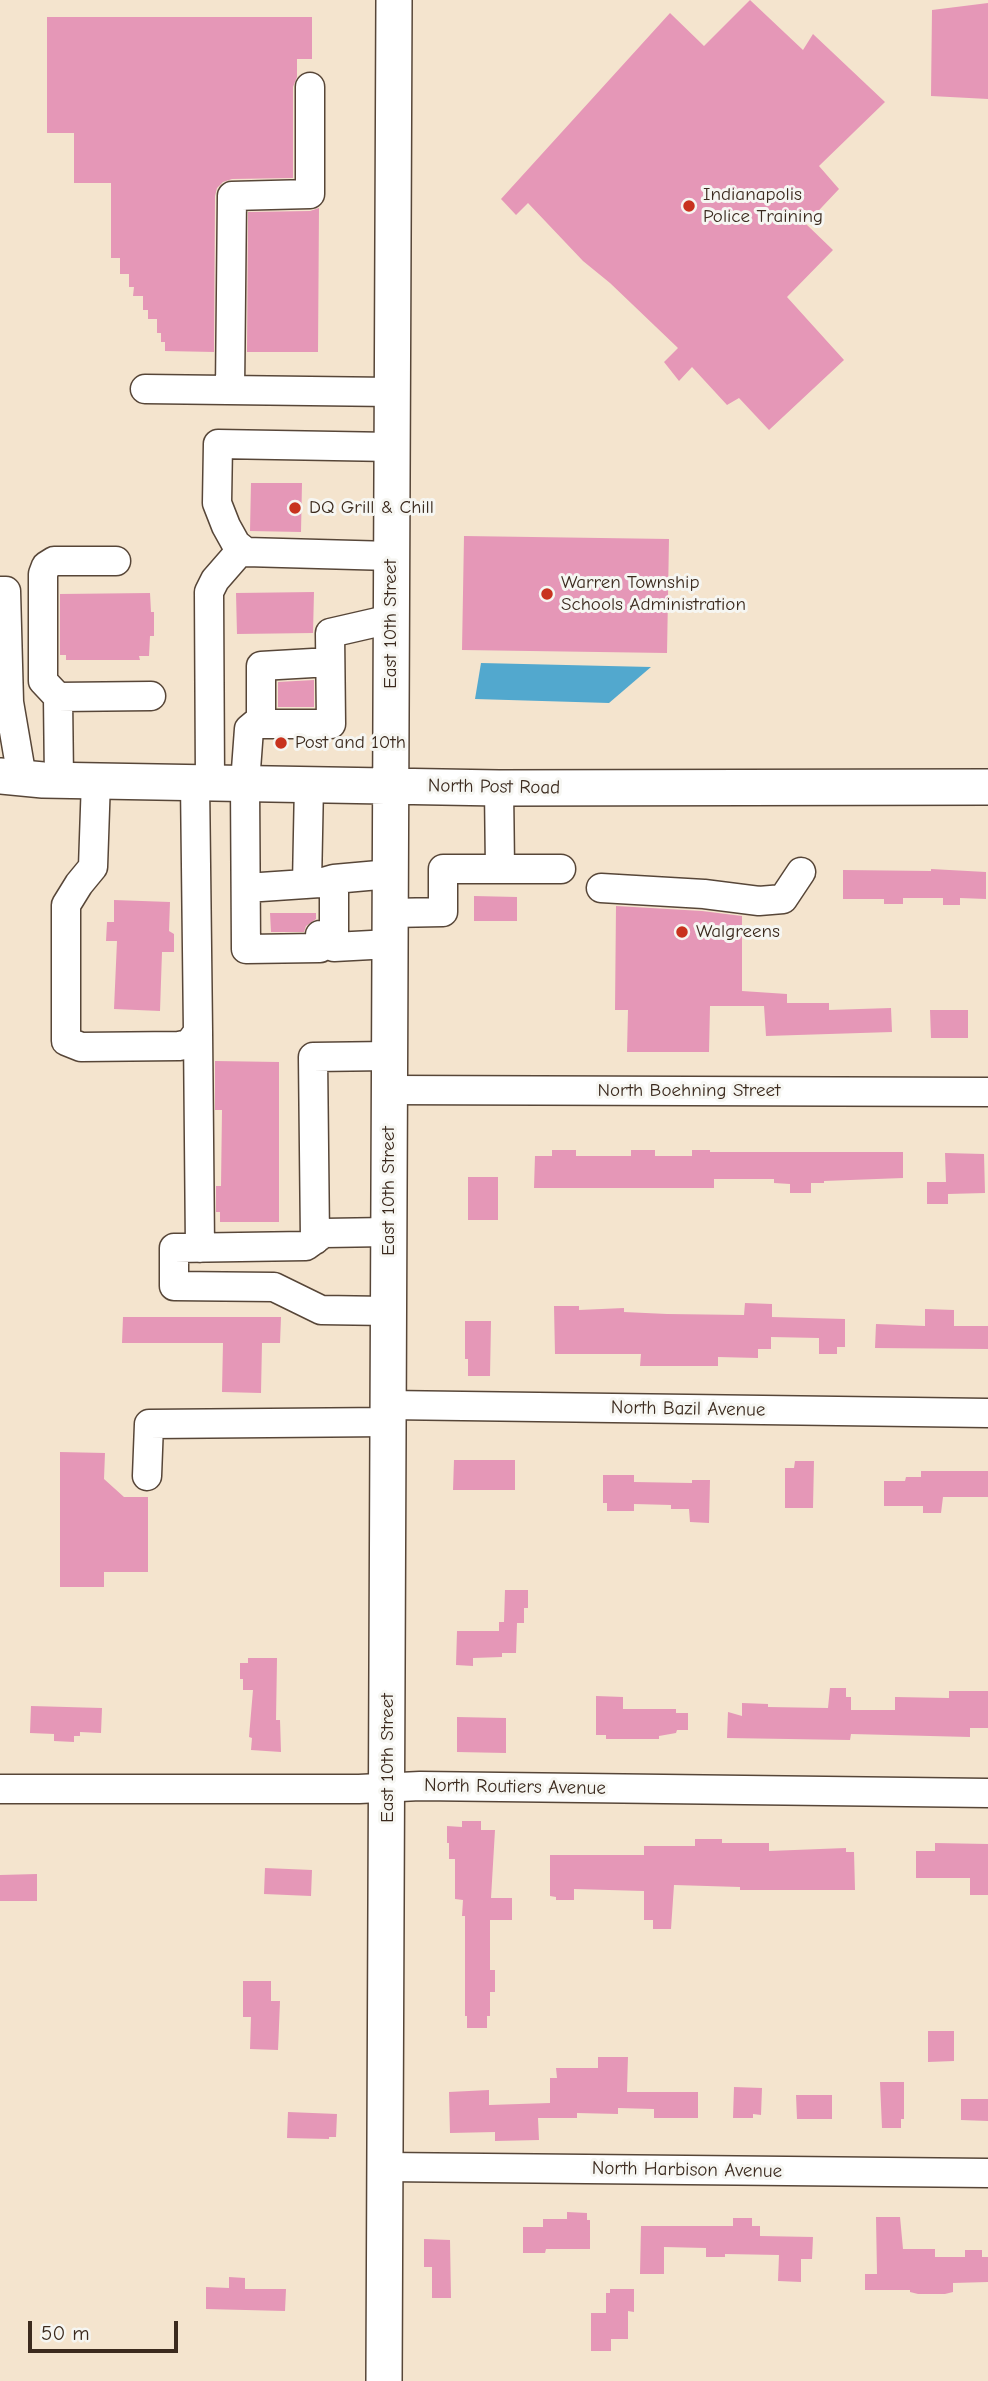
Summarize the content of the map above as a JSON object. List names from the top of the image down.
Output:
{
  "streets": {
    "main road": ["East 10th Street", "North Post Road"],
    "street": [
      "North Boehning Street",
      "North Bazil Avenue",
      "North Routiers Avenue",
      "North Harbison Avenue"
    ]
  },
  "crossings": [
    ["East 10th Street", "North Post Road"],
    ["East 10th Street", "North Boehning Street"],
    ["East 10th Street", "North Bazil Avenue"],
    ["East 10th Street", "North Routiers Avenue"],
    ["East 10th Street", "North Harbison Avenue"]
  ],
  "places": [
    "Indianapolis Police Training",
    "DQ Grill & Chill",
    "Warren Township Schools Administration",
    "Post and 10th",
    "Walgreens"
  ],
  "scale_bar": "50 m"
}
